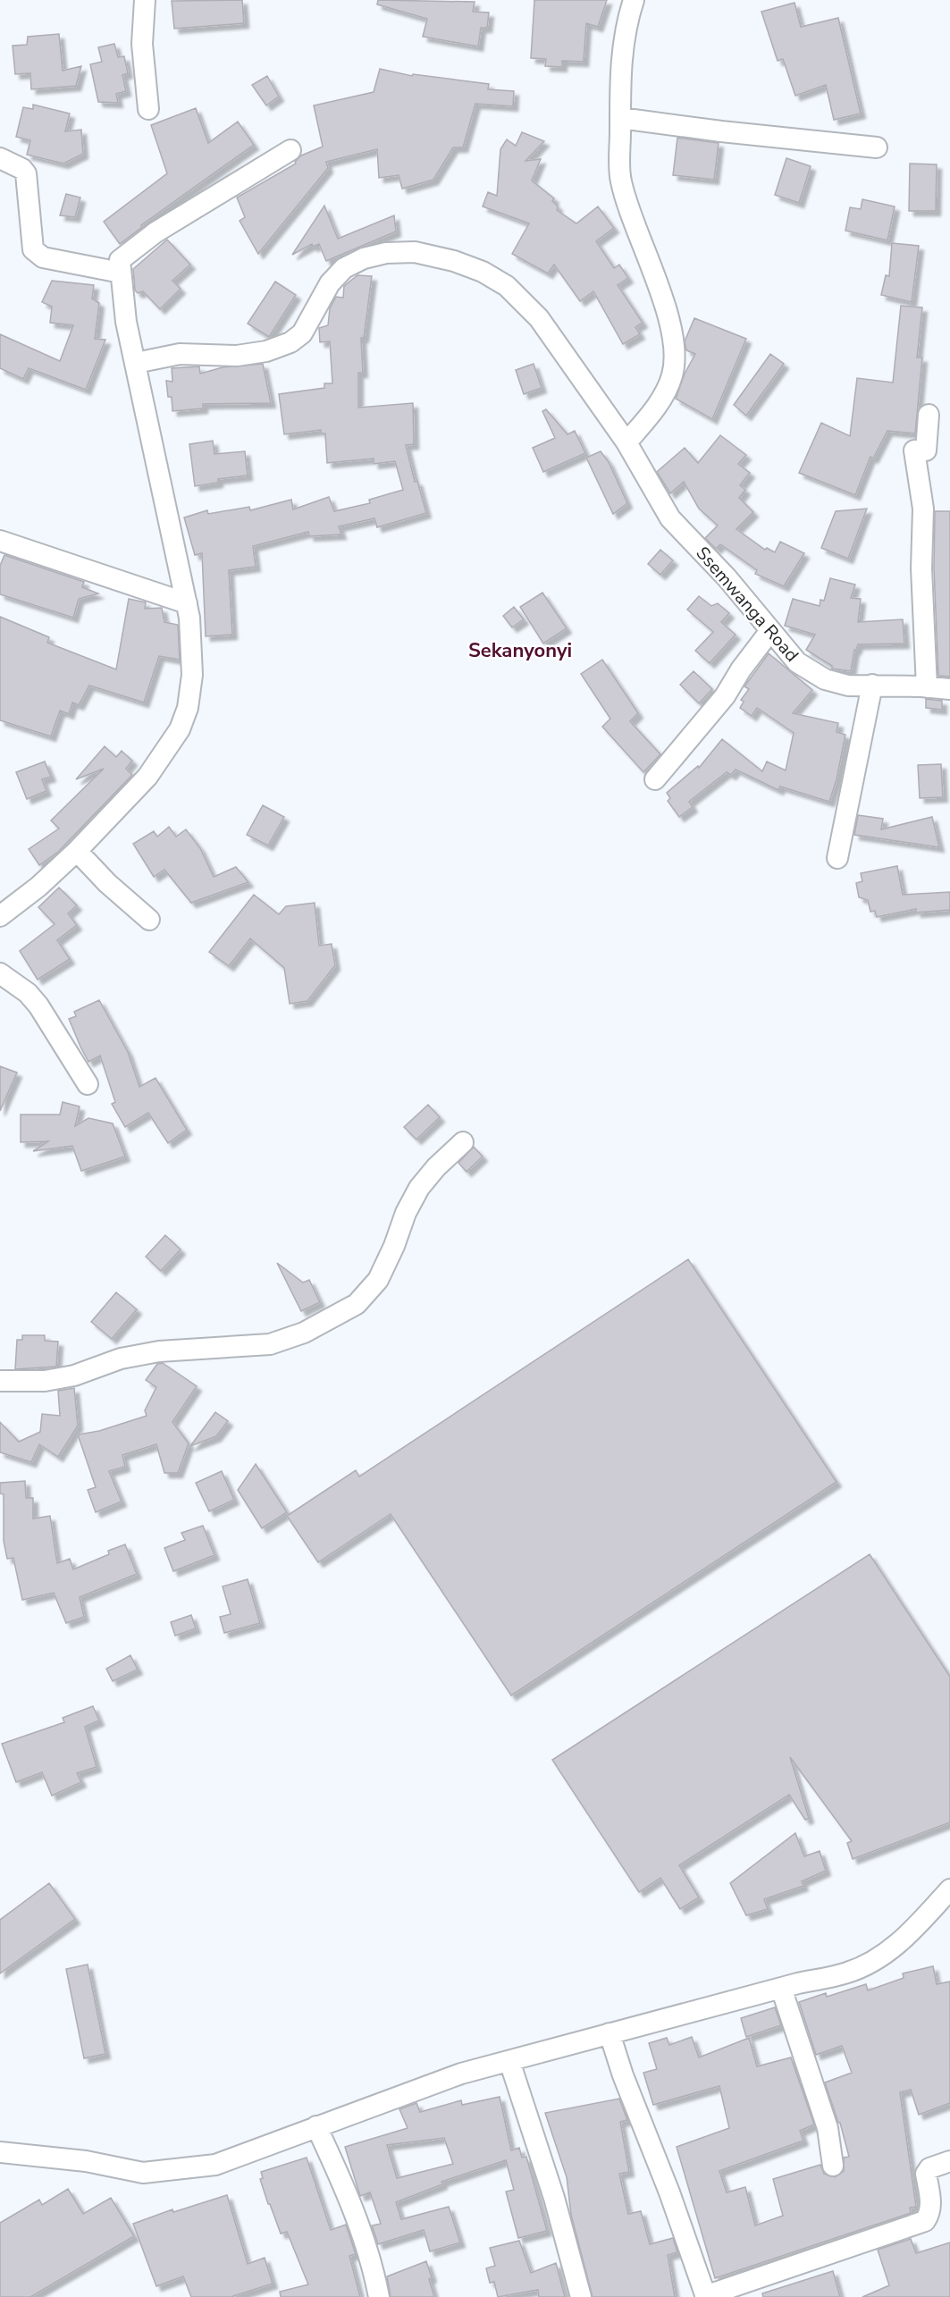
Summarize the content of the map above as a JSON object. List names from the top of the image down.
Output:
{
  "streets": {
    "street": ["Ssemwanga Road"]
  },
  "districts": ["Sekanyonyi"]
}
